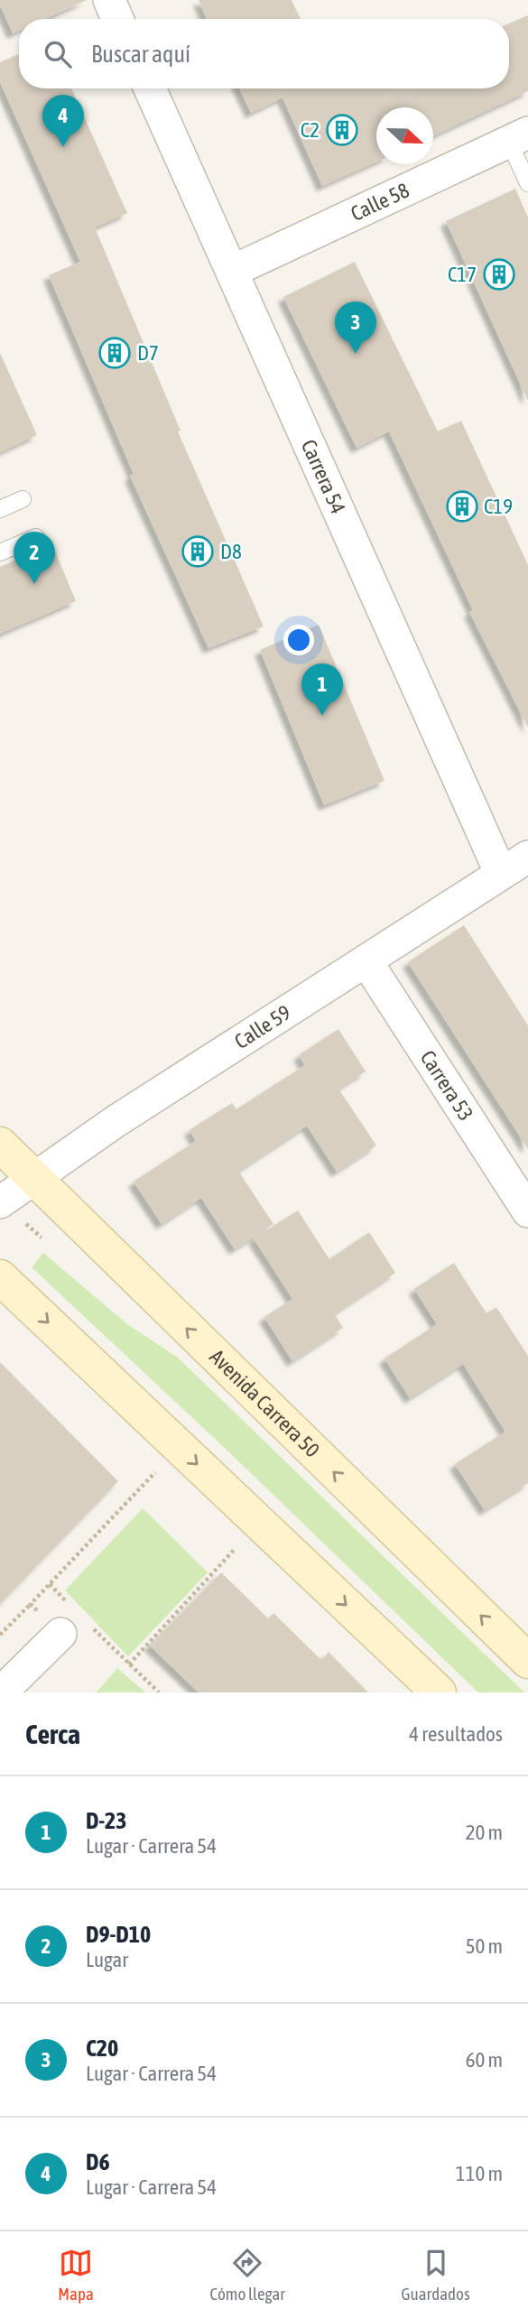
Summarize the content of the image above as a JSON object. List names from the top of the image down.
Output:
{
  "streets": {
    "main road": ["Avenida Carrera 50"],
    "street": [
      "Calle 58",
      "Carrera 54",
      "Calle 59",
      "Carrera 53"
    ]
  },
  "crossings": [
    ["Calle 58", "Carrera 54"],
    ["Carrera 54", "Calle 59"],
    ["Calle 59", "Carrera 53"],
    ["Calle 59", "Avenida Carrera 50"]
  ],
  "places": {
    "building": [
      "C2",
      "C17",
      "D7",
      "C19",
      "D8"
    ]
  },
  "north": "right",
  "page": {
    "search": "Buscar aquí",
    "pins": [
      "4",
      "3",
      "2",
      "1"
    ],
    "heading": ["Cerca", "4 resultados"],
    "list": [
      {
        "mark": "1",
        "name": "D-23",
        "note": "Lugar · Carrera 54",
        "value": "20 m"
      },
      {
        "mark": "2",
        "name": "D9-D10",
        "note": "Lugar",
        "value": "50 m"
      },
      {
        "mark": "3",
        "name": "C20",
        "note": "Lugar · Carrera 54",
        "value": "60 m"
      },
      {
        "mark": "4",
        "name": "D6",
        "note": "Lugar · Carrera 54",
        "value": "110 m"
      }
    ],
    "nav": ["Mapa", "Cómo llegar", "Guardados"]
  }
}
